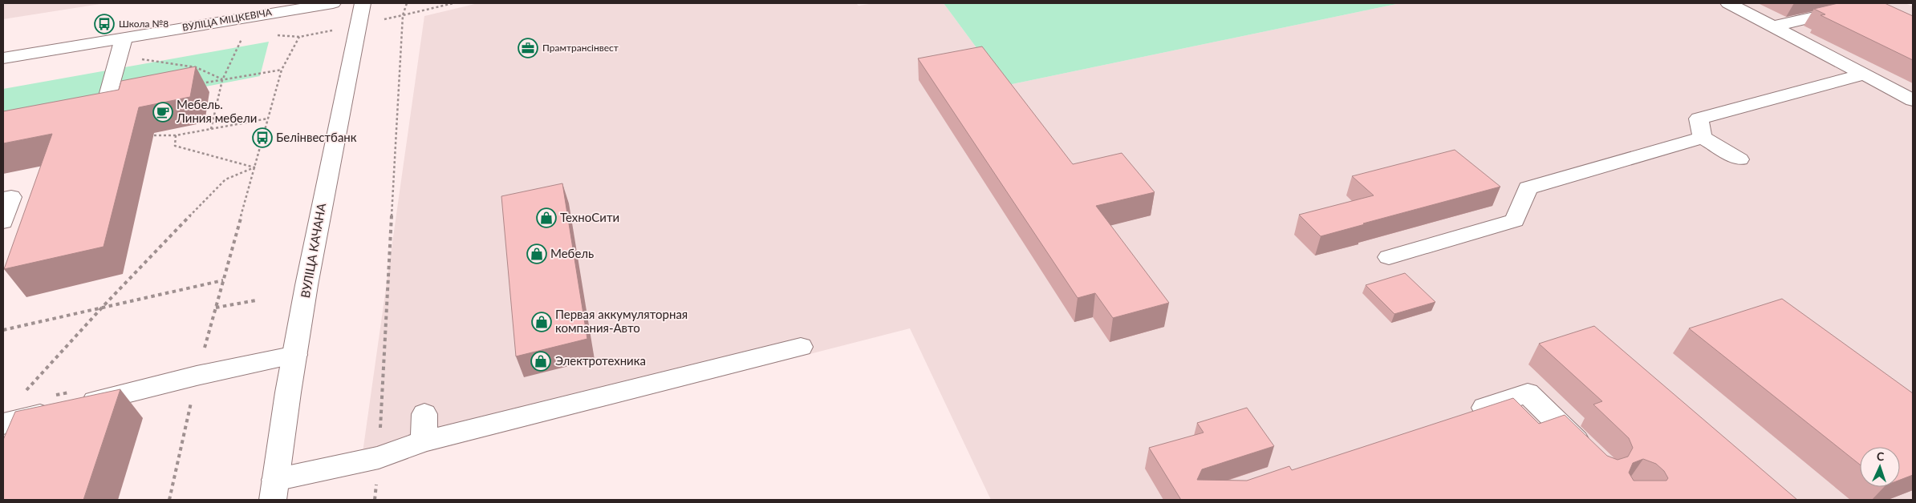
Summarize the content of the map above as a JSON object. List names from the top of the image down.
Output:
{
  "streets": {
    "main road": ["ВУЛІЦА МІЦКЕВІЧА", "ВУЛІЦА КАЧАНА"]
  },
  "places": {
    "bus stop": ["Школа №8", "Белінвестбанк"],
    "office": ["Прамтрансінвест"],
    "cafe": ["Мебель. Линия мебели"],
    "shop": [
      "ТехноСити",
      "Мебель",
      "Первая аккумуляторная компания-Авто",
      "Электротехника"
    ]
  },
  "north": "top"
}
